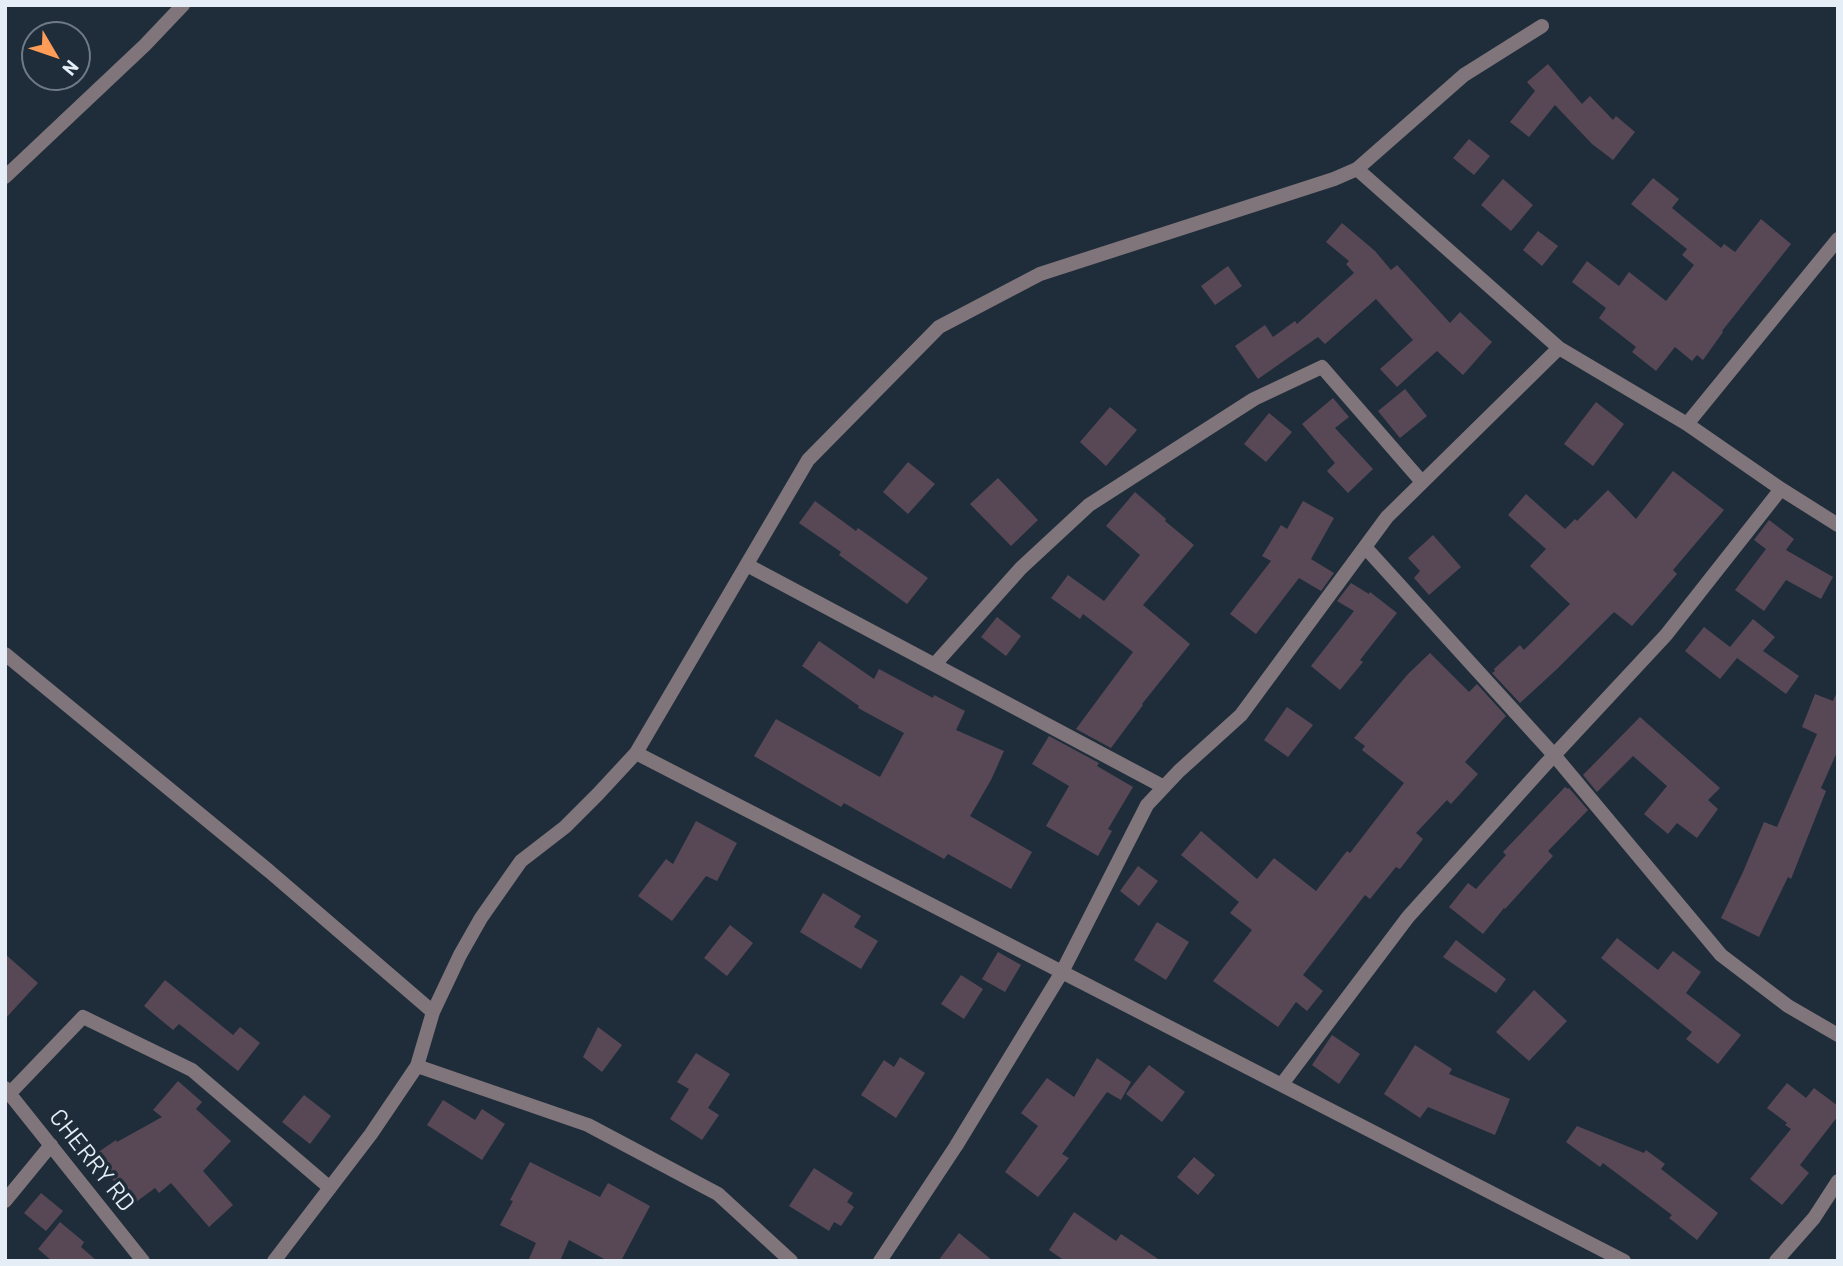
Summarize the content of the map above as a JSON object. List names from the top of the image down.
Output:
{
  "streets": {
    "street": ["CHERRY RD"]
  },
  "north": "bottom right"
}
